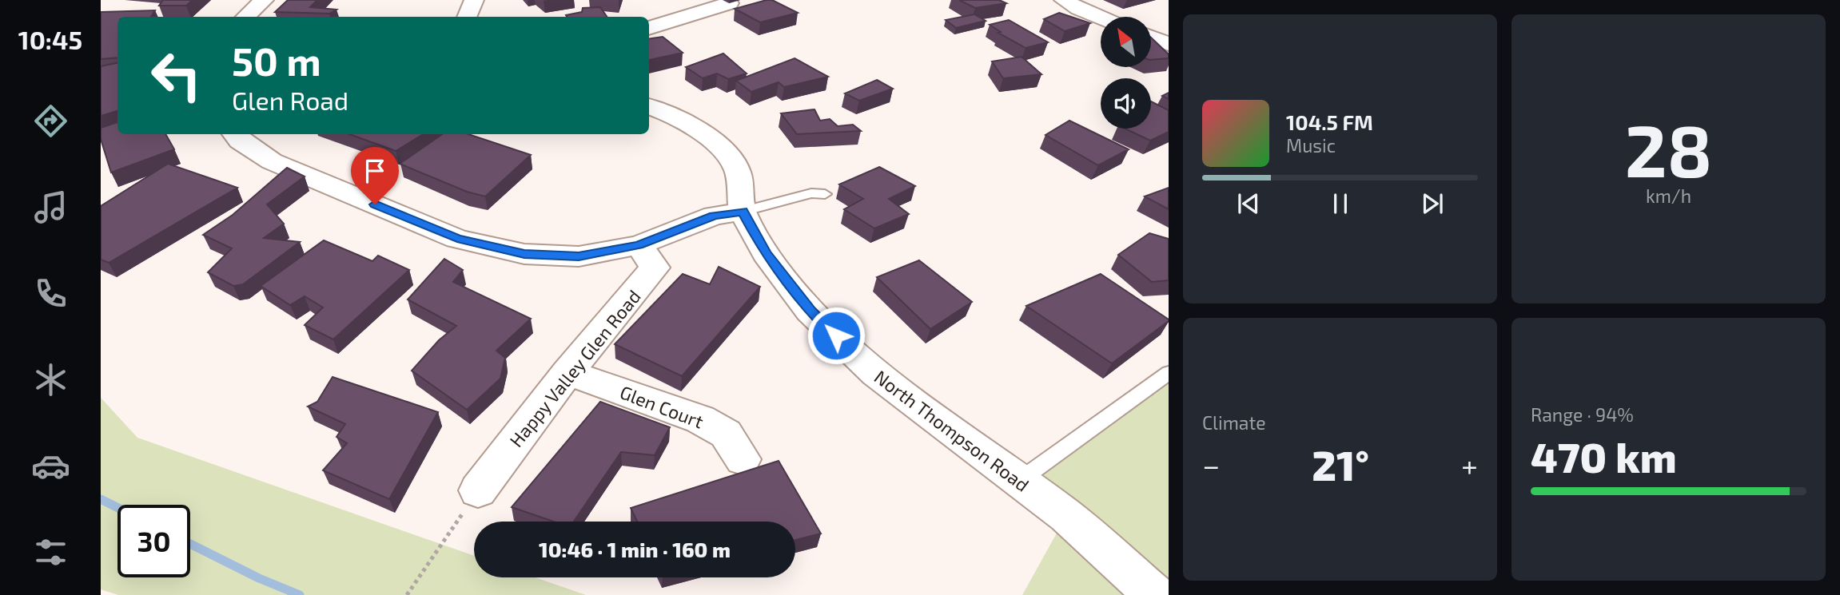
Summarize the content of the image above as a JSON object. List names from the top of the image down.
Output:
{
  "streets": {
    "street": ["Happy Valley Glen Road", "Glen Court", "North Thompson Road"]
  },
  "crossings": [
    ["Happy Valley Glen Road", "Glen Court"]
  ],
  "north": "top left",
  "page": {
    "tabs": "10:45",
    "tile": [
      ["28", "km/h"],
      "Climate",
      ["Range · 94%", "470 km"]
    ],
    "turn": ["50 m", "Glen Road"],
    "song": ["104.5 FM", "Music"],
    "heat": ["−", "21°", "+"],
    "limit": "30",
    "trip": "10:46 · 1 min · 160 m"
  }
}
